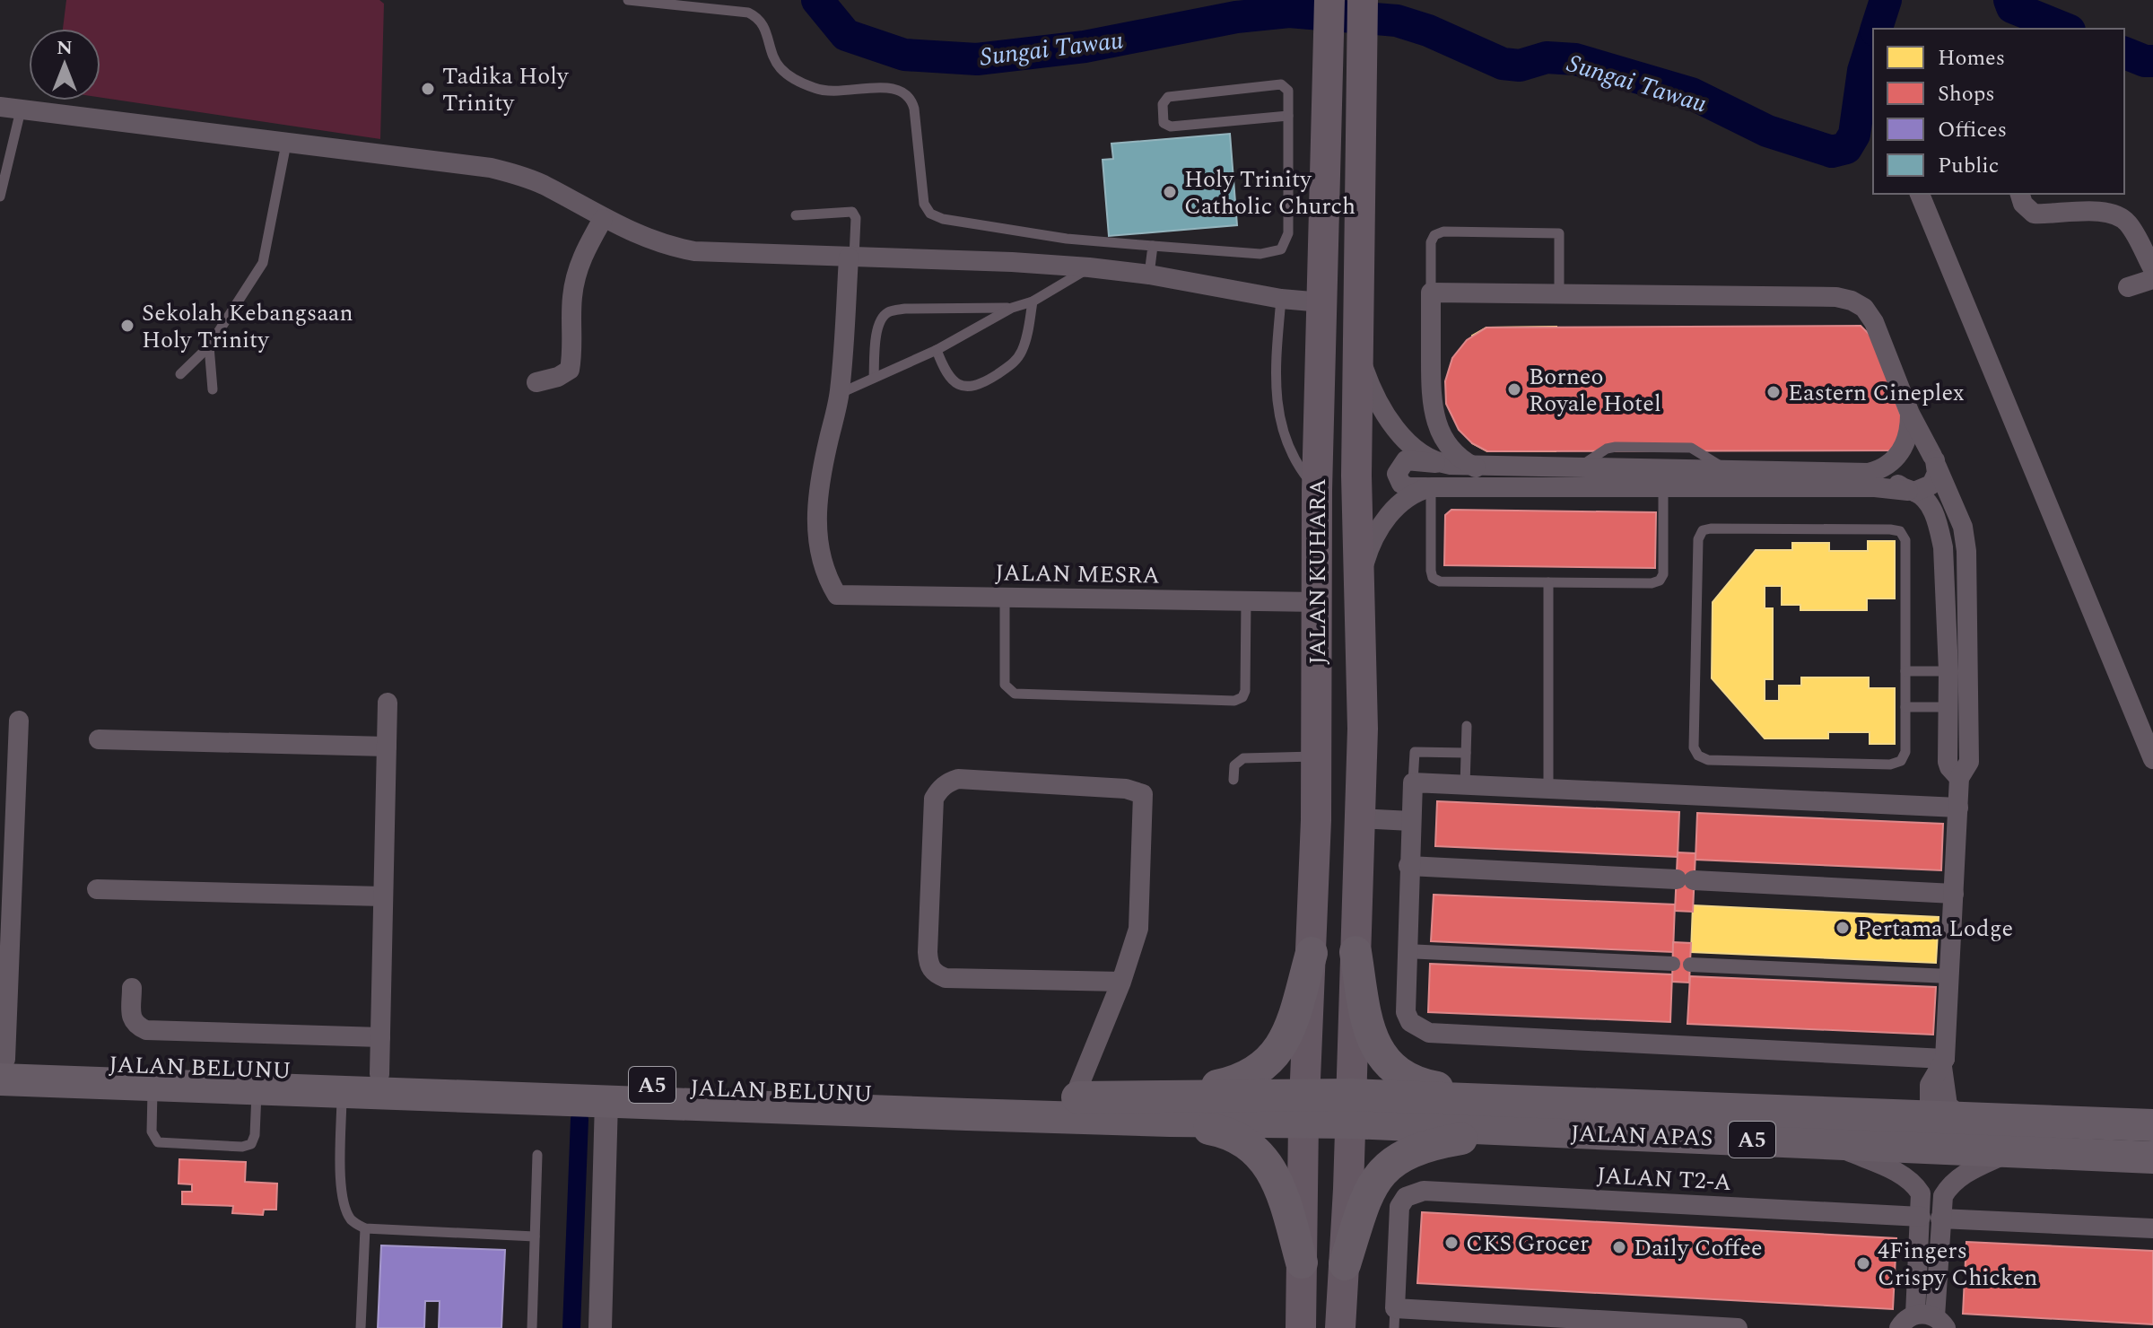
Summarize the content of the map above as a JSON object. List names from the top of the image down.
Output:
{
  "streets": {
    "highway": ["JALAN BELUNU", "A5", "JALAN APAS"],
    "main road": ["JALAN KUHARA"],
    "street": ["JALAN MESRA", "JALAN T2-A"]
  },
  "crossings": [
    ["JALAN KUHARA", "JALAN MESRA"],
    ["JALAN KUHARA", "JALAN BELUNU"],
    ["JALAN KUHARA", "JALAN APAS"],
    ["JALAN BELUNU", "JALAN APAS"]
  ],
  "water": ["Sungai Tawau"],
  "places": [
    "Tadika Holy Trinity",
    "Holy Trinity Catholic Church",
    "Sekolah Kebangsaan Holy Trinity",
    "Borneo Royale Hotel",
    "Eastern Cineplex",
    "Pertama Lodge",
    "CKS Grocer",
    "Daily Coffee",
    "4Fingers Crispy Chicken"
  ],
  "legend": [
    "Homes",
    "Shops",
    "Offices",
    "Public"
  ],
  "north": "top"
}
